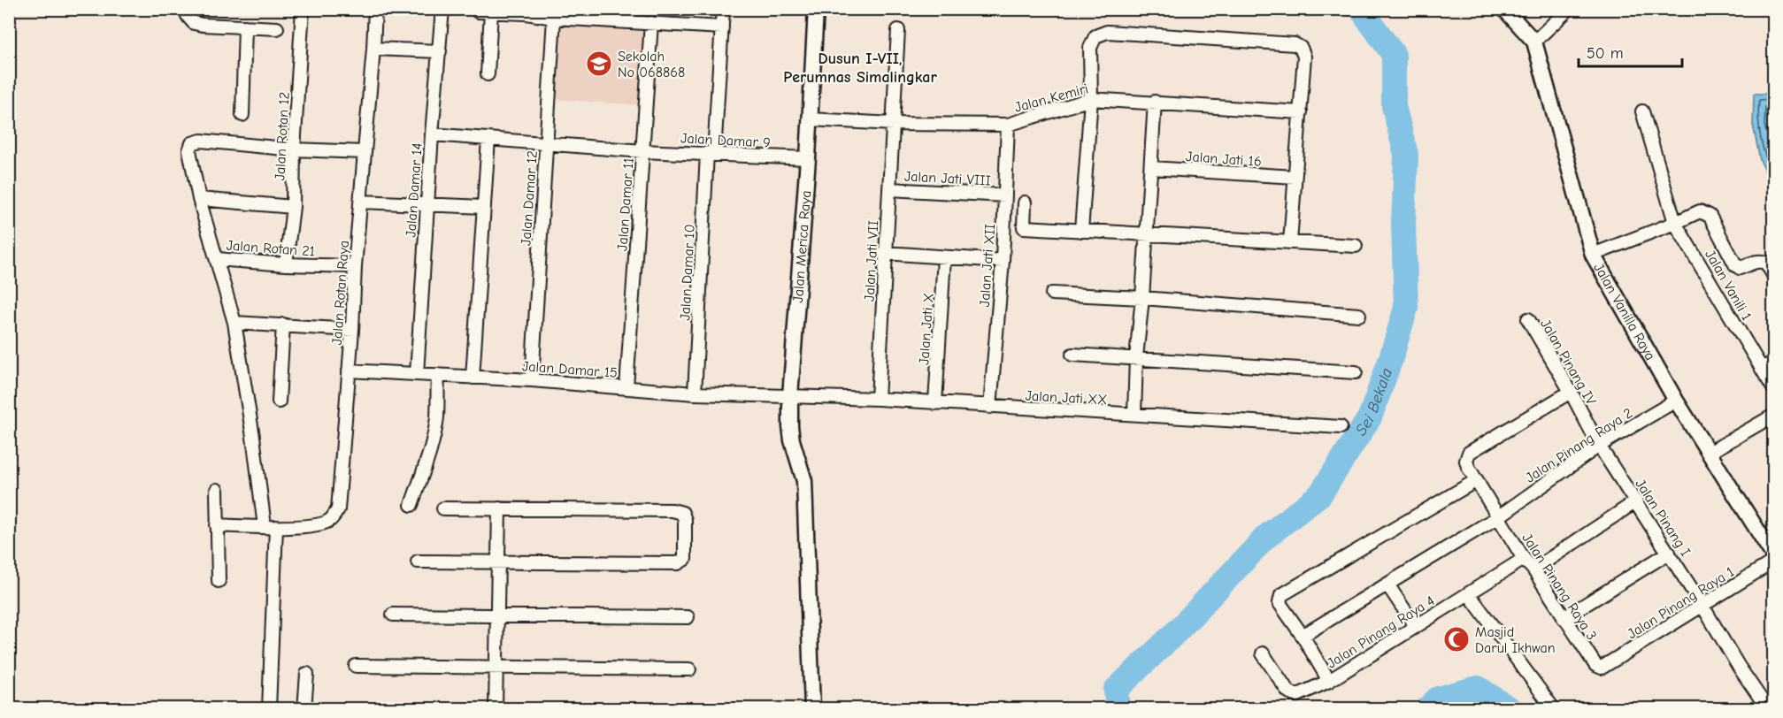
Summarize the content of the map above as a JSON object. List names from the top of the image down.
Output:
{
  "streets": {
    "street": [
      "Jalan Kemiri",
      "Jalan Rotan 12",
      "Jalan Damar 9",
      "Jalan Jati 16",
      "Jalan Jati VIII",
      "Jalan Damar 14",
      "Jalan Damar 12",
      "Jalan Damar 11",
      "Jalan Merica Raya",
      "Jalan Rotan 21",
      "Jalan Jati VII",
      "Jalan Jati XII",
      "Jalan Damar 10",
      "Jalan Vanili 1",
      "Jalan Rotan Raya",
      "Jalan Vanilla Raya",
      "Jalan Jati X",
      "Jalan Pinang IV",
      "Jalan Damar 15",
      "Jalan Jati XX",
      "Jalan Pinang Raya 2",
      "Jalan Pinang I",
      "Jalan Pinang Raya 3",
      "Jalan Pinang Raya 1",
      "Jalan Pinang Raya 4"
    ]
  },
  "crossings": [
    ["Jalan Kemiri", "Jalan Merica Raya"],
    ["Jalan Kemiri", "Jalan Jati VII"],
    ["Jalan Kemiri", "Jalan Jati XII"],
    ["Jalan Rotan 12", "Jalan Rotan 21"],
    ["Jalan Damar 9", "Jalan Damar 12"],
    ["Jalan Damar 9", "Jalan Damar 11"],
    ["Jalan Damar 9", "Jalan Merica Raya"],
    ["Jalan Damar 9", "Jalan Damar 10"],
    ["Jalan Jati VIII", "Jalan Jati VII"],
    ["Jalan Jati VIII", "Jalan Jati XII"],
    ["Jalan Damar 14", "Jalan Damar 15"],
    ["Jalan Damar 12", "Jalan Damar 15"],
    ["Jalan Damar 11", "Jalan Damar 15"],
    ["Jalan Merica Raya", "Jalan Damar 15"],
    ["Jalan Merica Raya", "Jalan Jati XX"],
    ["Jalan Rotan 21", "Jalan Rotan Raya"],
    ["Jalan Jati VII", "Jalan Jati XX"],
    ["Jalan Jati XII", "Jalan Jati XX"],
    ["Jalan Damar 10", "Jalan Damar 15"],
    ["Jalan Rotan Raya", "Jalan Damar 15"],
    ["Jalan Vanilla Raya", "Jalan Pinang Raya 2"],
    ["Jalan Jati X", "Jalan Jati XX"],
    ["Jalan Pinang IV", "Jalan Pinang Raya 2"],
    ["Jalan Pinang IV", "Jalan Pinang I"],
    ["Jalan Pinang IV", "Jalan Pinang Raya 3"],
    ["Jalan Damar 15", "Jalan Jati XX"],
    ["Jalan Pinang Raya 2", "Jalan Pinang I"],
    ["Jalan Pinang Raya 2", "Jalan Pinang Raya 3"],
    ["Jalan Pinang I", "Jalan Pinang Raya 1"],
    ["Jalan Pinang Raya 3", "Jalan Pinang Raya 1"],
    ["Jalan Pinang Raya 3", "Jalan Pinang Raya 4"]
  ],
  "districts": ["Dusun I-VII, Perumnas Simalingkar"],
  "water": ["Sei Bekala"],
  "places": {
    "school or university": ["Sekolah No 068868"],
    "mosque": ["Masjid Darul Ikhwan"]
  },
  "scale_bar": "50 m"
}
